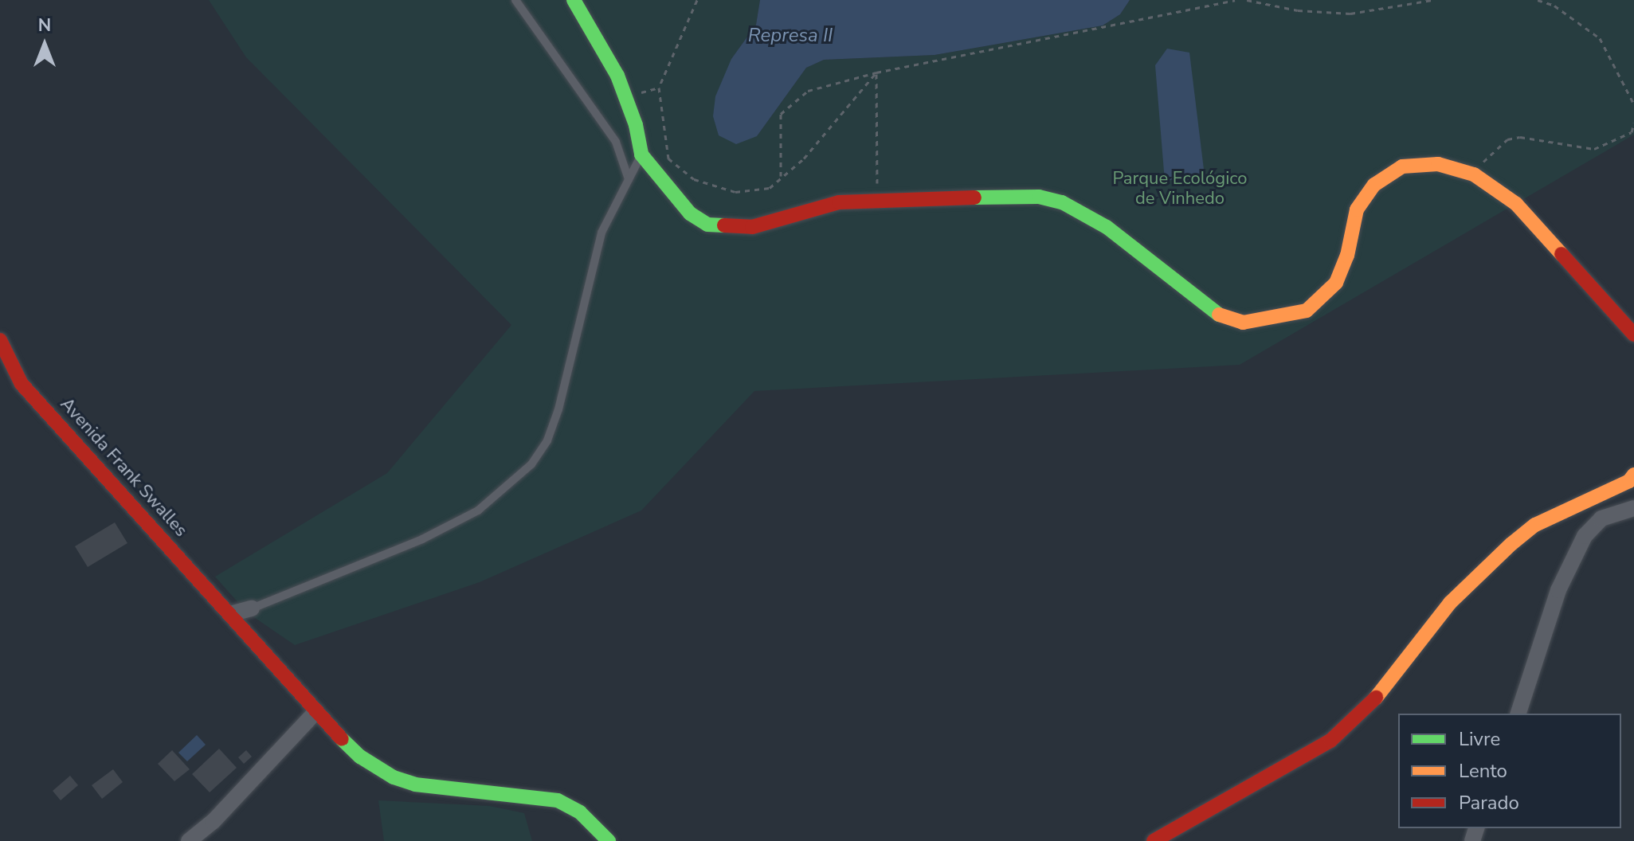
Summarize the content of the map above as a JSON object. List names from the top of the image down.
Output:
{
  "streets": {
    "street": ["Avenida Frank Swalles"]
  },
  "water": ["Represa II"],
  "parks": ["Parque Ecológico de Vinhedo"],
  "legend": ["Livre", "Lento", "Parado"],
  "north": "top"
}
